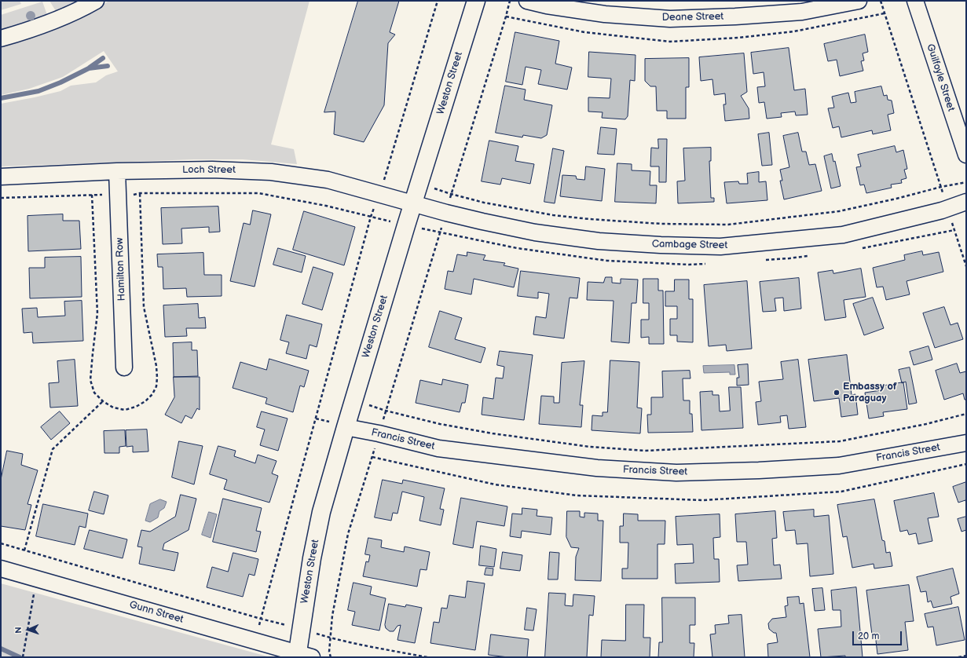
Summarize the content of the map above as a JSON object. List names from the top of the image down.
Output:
{
  "streets": {
    "street": [
      "Deane Street",
      "Guilfoyle Street",
      "Weston Street",
      "Loch Street",
      "Cambage Street",
      "Hamilton Row",
      "Francis Street",
      "Gunn Street"
    ]
  },
  "crossings": [
    ["Weston Street", "Loch Street"],
    ["Weston Street", "Cambage Street"],
    ["Weston Street", "Francis Street"],
    ["Weston Street", "Gunn Street"],
    ["Loch Street", "Cambage Street"],
    ["Loch Street", "Hamilton Row"]
  ],
  "places": ["Embassy of Paraguay"],
  "scale_bar": "20 m",
  "north": "left"
}
